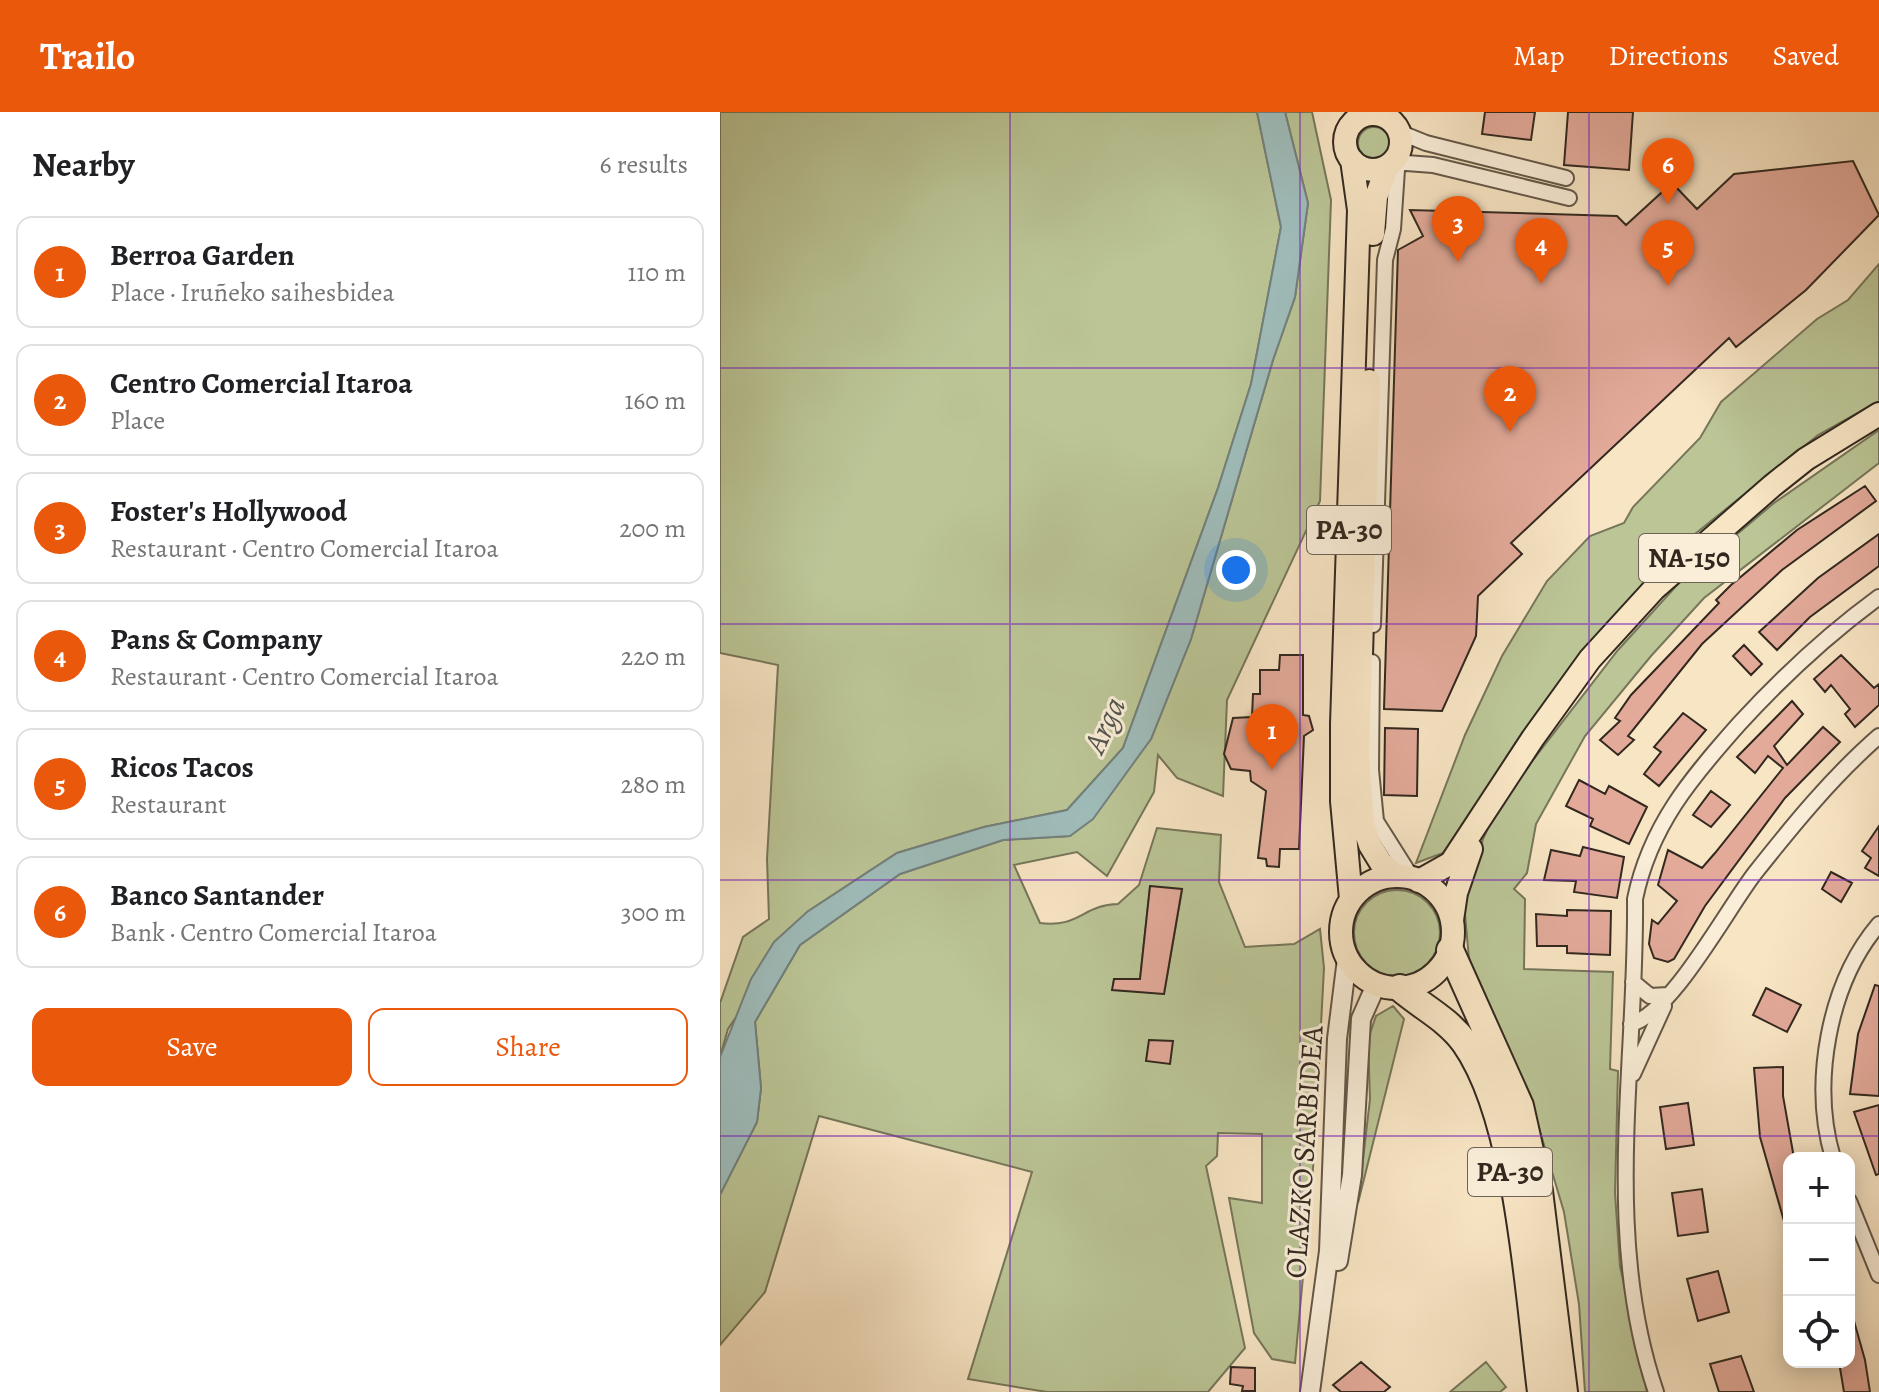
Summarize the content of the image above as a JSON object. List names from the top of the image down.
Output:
{
  "streets": {
    "highway": ["PA-30"],
    "main road": ["NA-150"],
    "street": ["OLAZKO SARBIDEA"]
  },
  "crossings": [
    ["PA-30", "OLAZKO SARBIDEA"]
  ],
  "water": ["Arga"],
  "page": {
    "header": "Trailo",
    "nav": ["Map", "Directions", "Saved"],
    "heading": ["Nearby", "6 results"],
    "pins": [
      "6",
      "3",
      "4",
      "5",
      "2",
      "1"
    ],
    "list": [
      {
        "mark": "1",
        "name": "Berroa Garden",
        "note": "Place · Iruñeko saihesbidea",
        "value": "110 m"
      },
      {
        "mark": "2",
        "name": "Centro Comercial Itaroa",
        "note": "Place",
        "value": "160 m"
      },
      {
        "mark": "3",
        "name": "Foster's Hollywood",
        "note": "Restaurant · Centro Comercial Itaroa",
        "value": "200 m"
      },
      {
        "mark": "4",
        "name": "Pans & Company",
        "note": "Restaurant · Centro Comercial Itaroa",
        "value": "220 m"
      },
      {
        "mark": "5",
        "name": "Ricos Tacos",
        "note": "Restaurant",
        "value": "280 m"
      },
      {
        "mark": "6",
        "name": "Banco Santander",
        "note": "Bank · Centro Comercial Itaroa",
        "value": "300 m"
      }
    ],
    "buttons": ["Save", "Share"],
    "map_buttons": ["+", "−"]
  }
}
